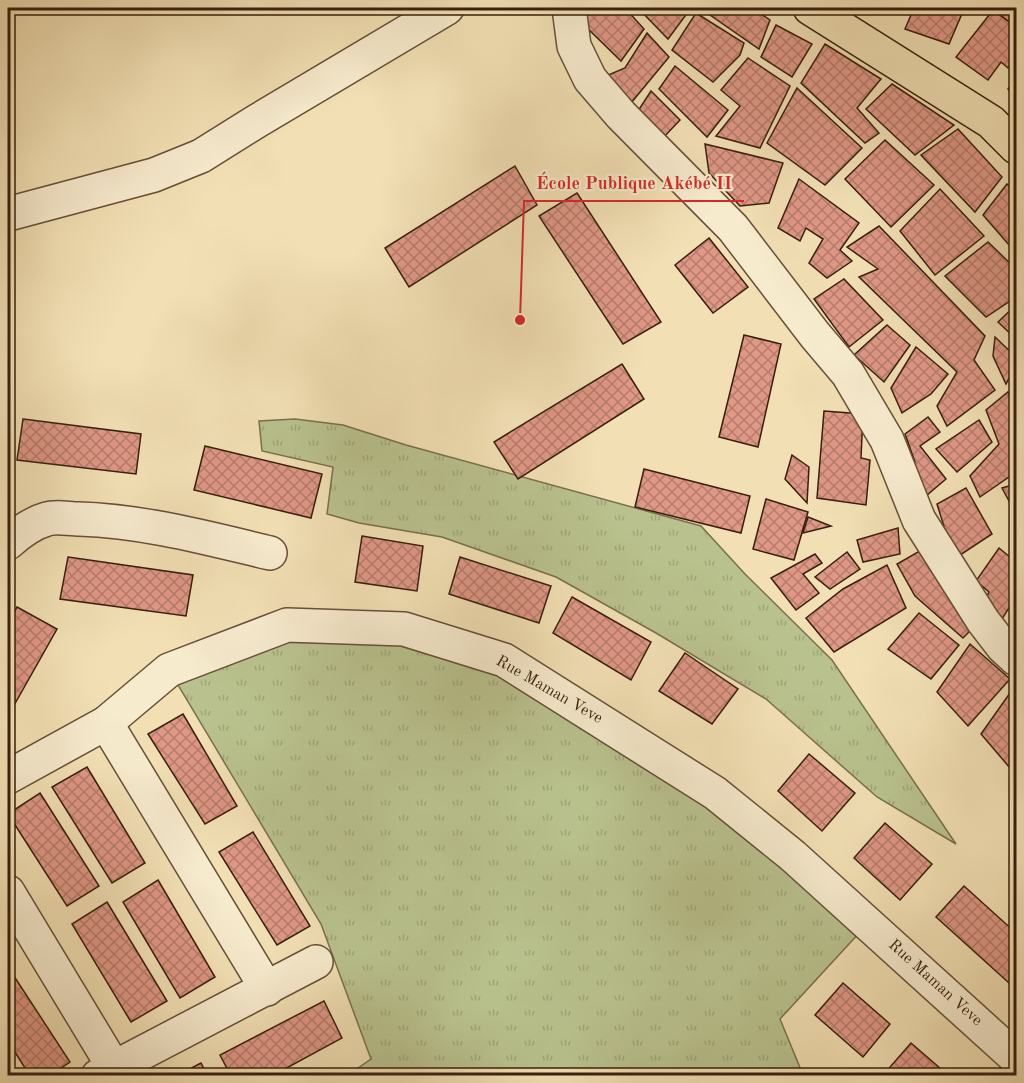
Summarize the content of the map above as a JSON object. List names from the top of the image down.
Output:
{
  "streets": {
    "street": ["Rue Maman Veve"]
  },
  "places": ["École Publique Akébé II"]
}
